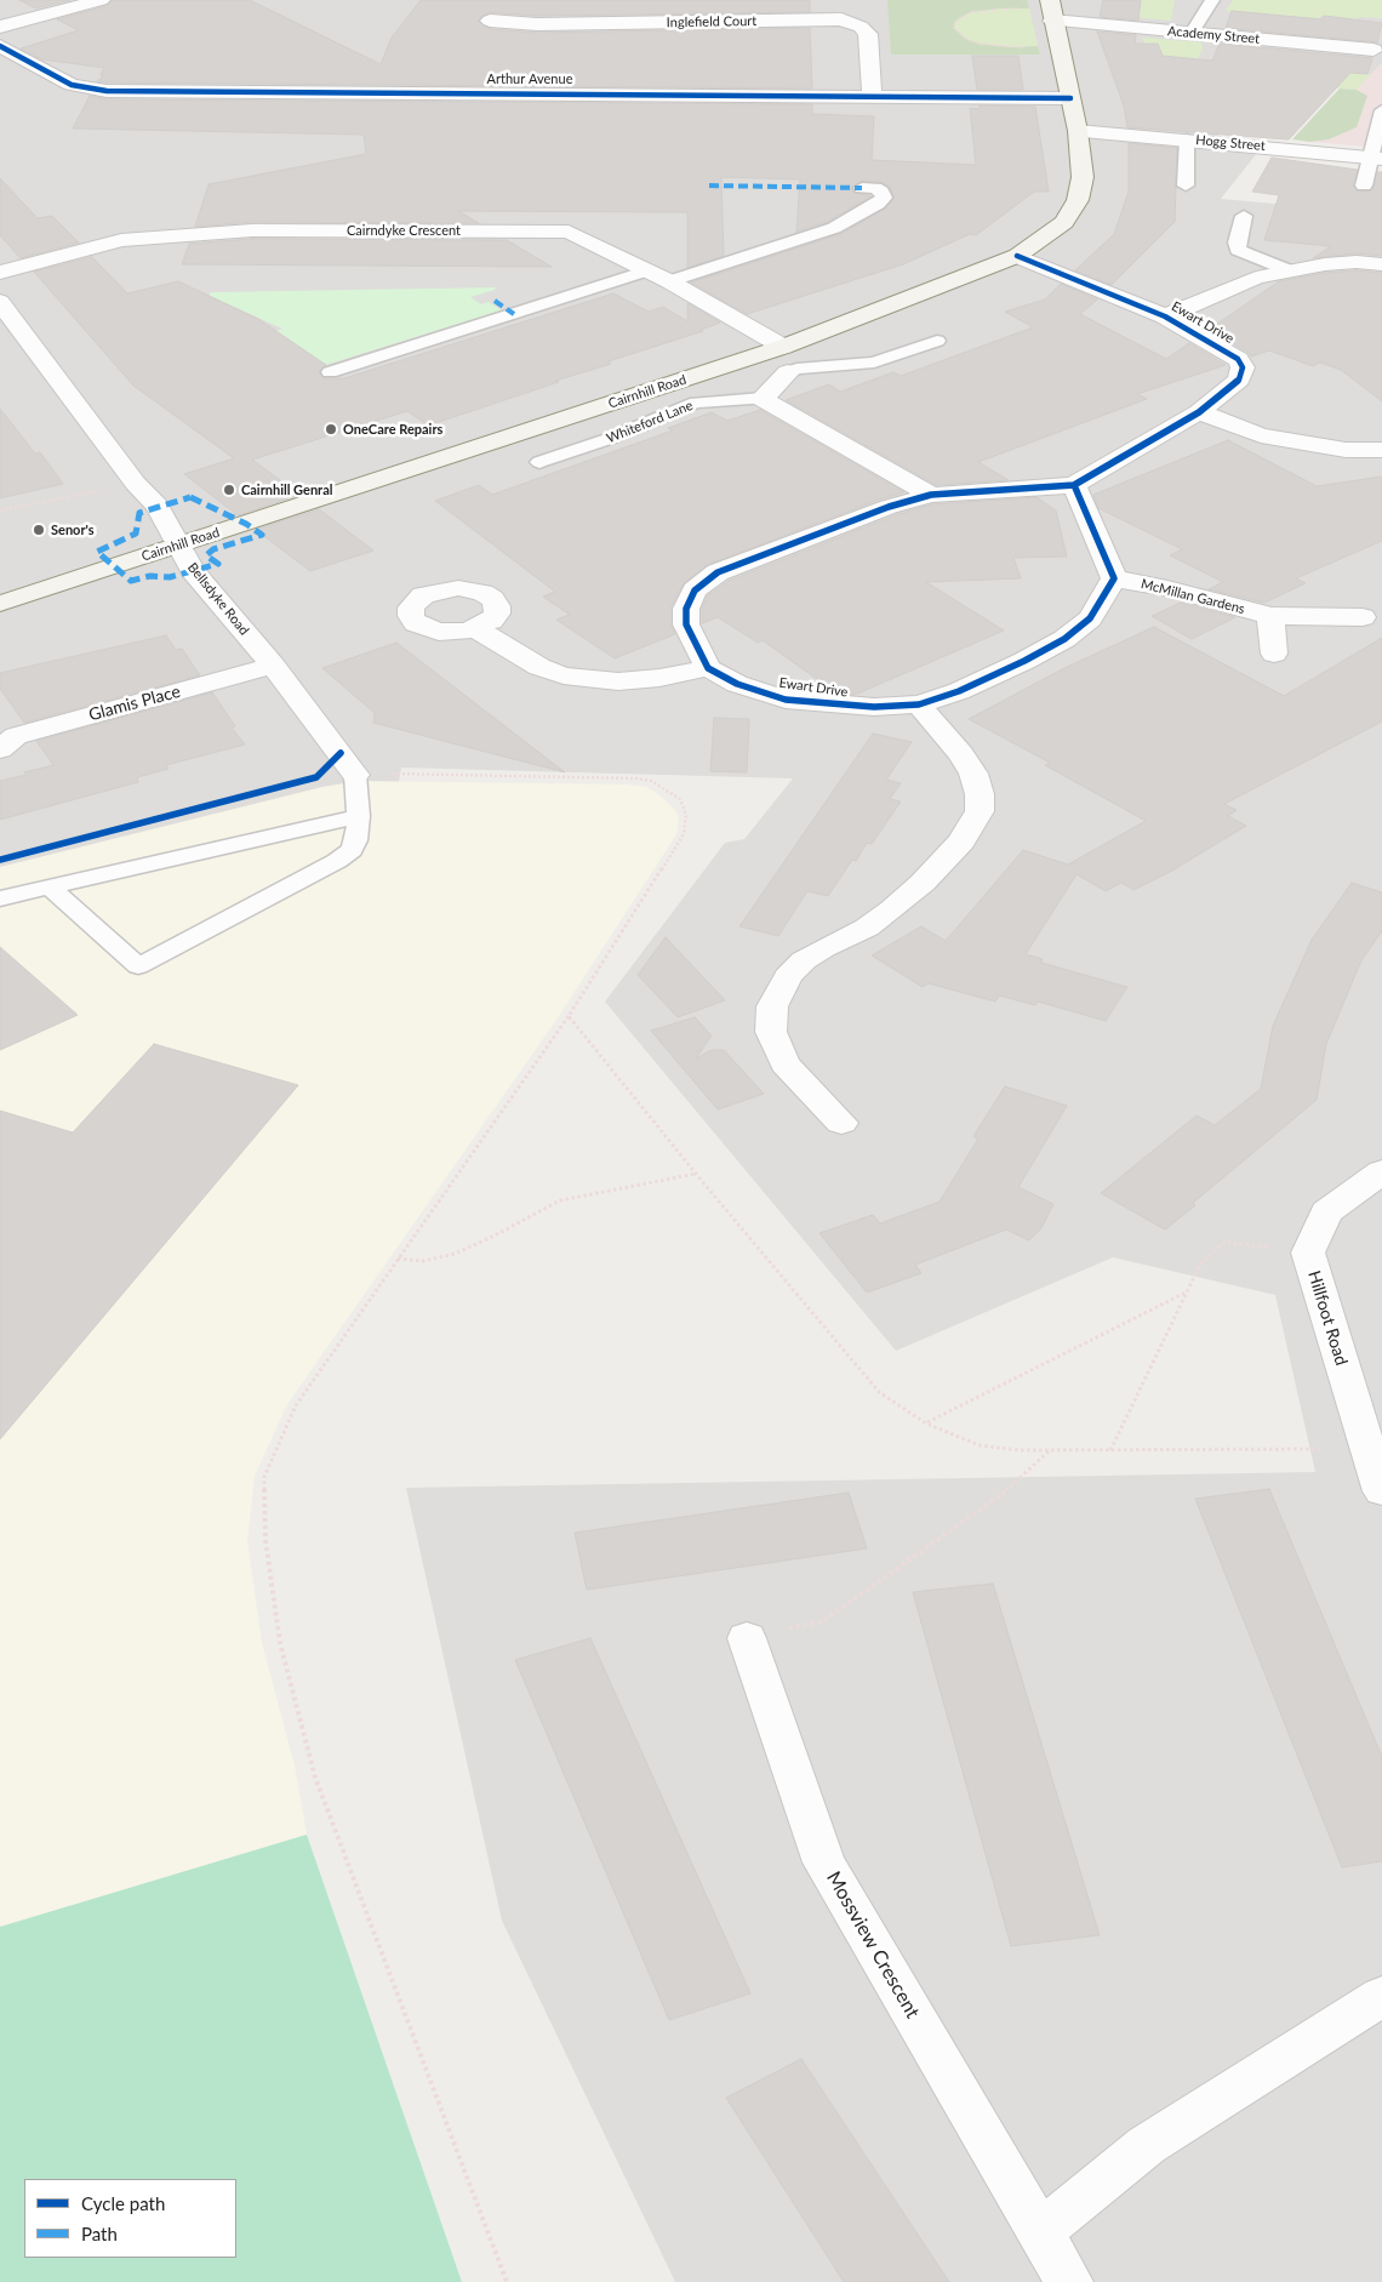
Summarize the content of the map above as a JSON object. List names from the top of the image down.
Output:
{
  "streets": {
    "main road": ["Cairnhill Road"],
    "street": [
      "Inglefield Court",
      "Academy Street",
      "Arthur Avenue",
      "Hogg Street",
      "Cairndyke Crescent",
      "Ewart Drive",
      "McMillan Gardens",
      "Bellsdyke Road",
      "Glamis Place",
      "Hillfoot Road",
      "Mossview Crescent"
    ],
    "lane": ["Whiteford Lane"]
  },
  "crossings": [
    ["Inglefield Court", "Arthur Avenue"],
    ["Academy Street", "Cairnhill Road"],
    ["Arthur Avenue", "Cairnhill Road"],
    ["Hogg Street", "Cairnhill Road"],
    ["Cairndyke Crescent", "Cairnhill Road"],
    ["Ewart Drive", "Cairnhill Road"],
    ["Ewart Drive", "McMillan Gardens"],
    ["Cairnhill Road", "Bellsdyke Road"],
    ["Bellsdyke Road", "Glamis Place"]
  ],
  "places": ["OneCare Repairs", "Cairnhill Genral", "Senor's"],
  "legend": ["Cycle path", "Path"]
}
